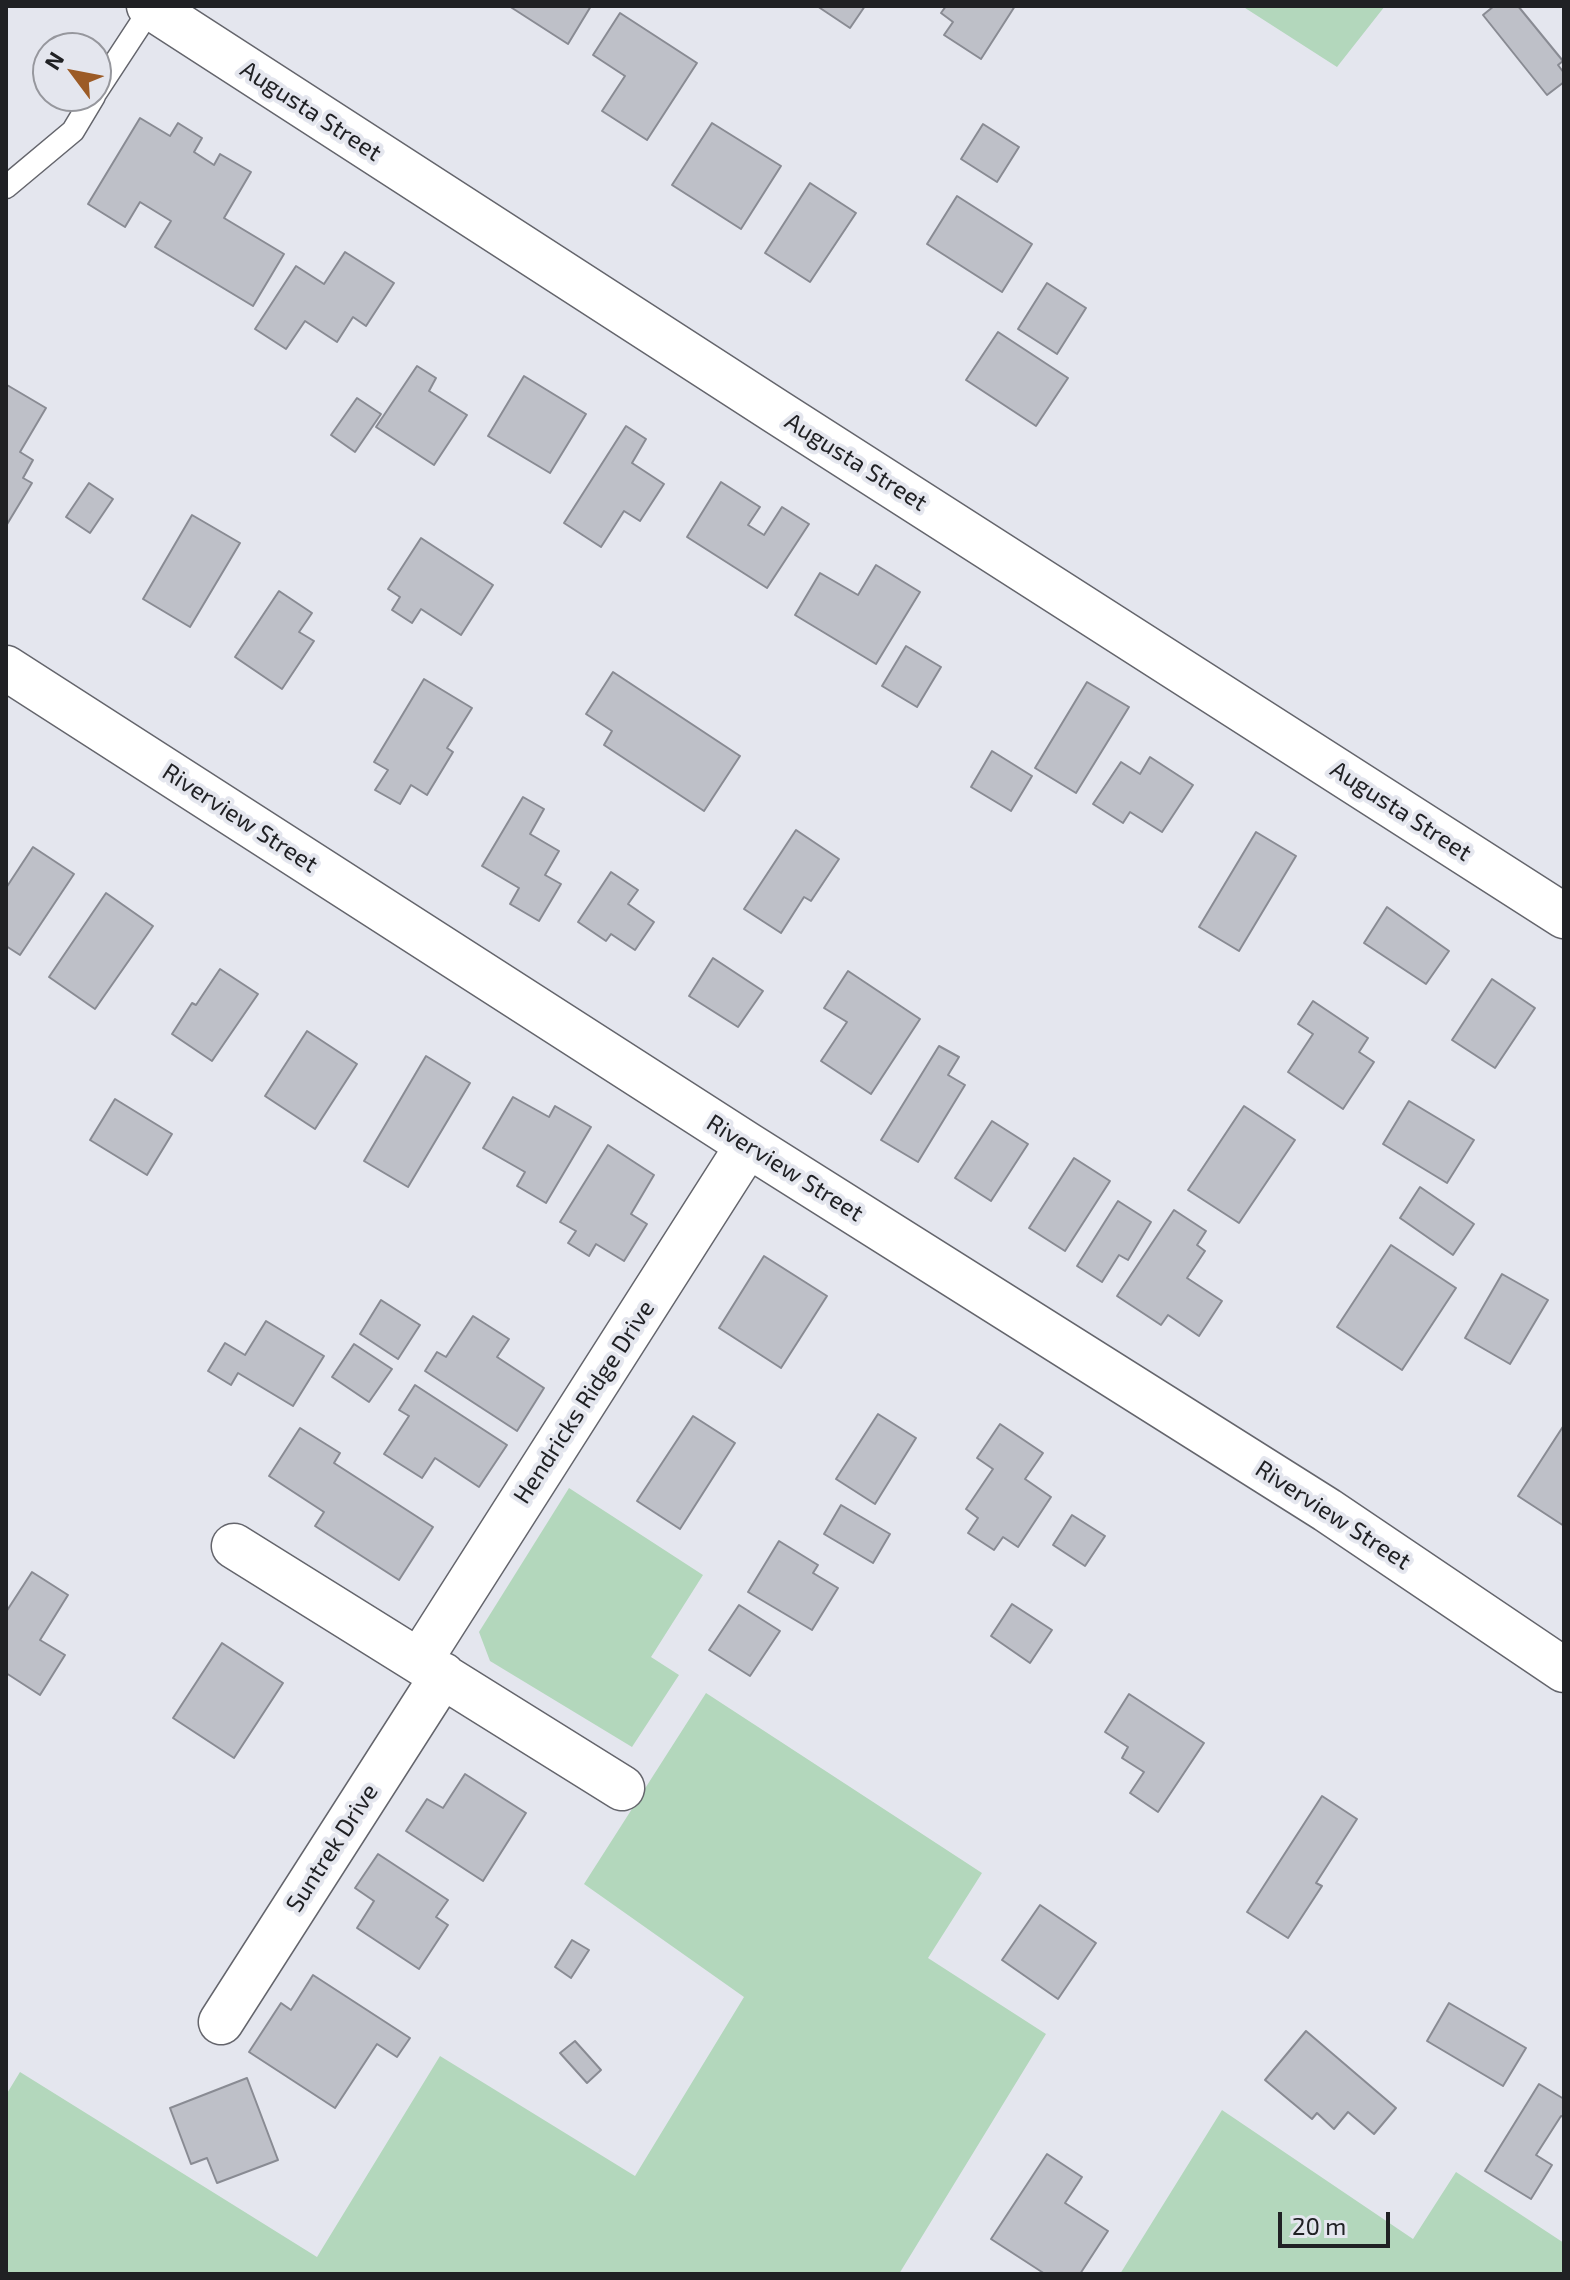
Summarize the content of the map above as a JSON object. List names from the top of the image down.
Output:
{
  "streets": {
    "street": [
      "Augusta Street",
      "Riverview Street",
      "Hendricks Ridge Drive",
      "Suntrek Drive"
    ]
  },
  "crossings": [
    ["Riverview Street", "Hendricks Ridge Drive"],
    ["Hendricks Ridge Drive", "Suntrek Drive"]
  ],
  "scale_bar": "20 m",
  "north": "top left"
}
